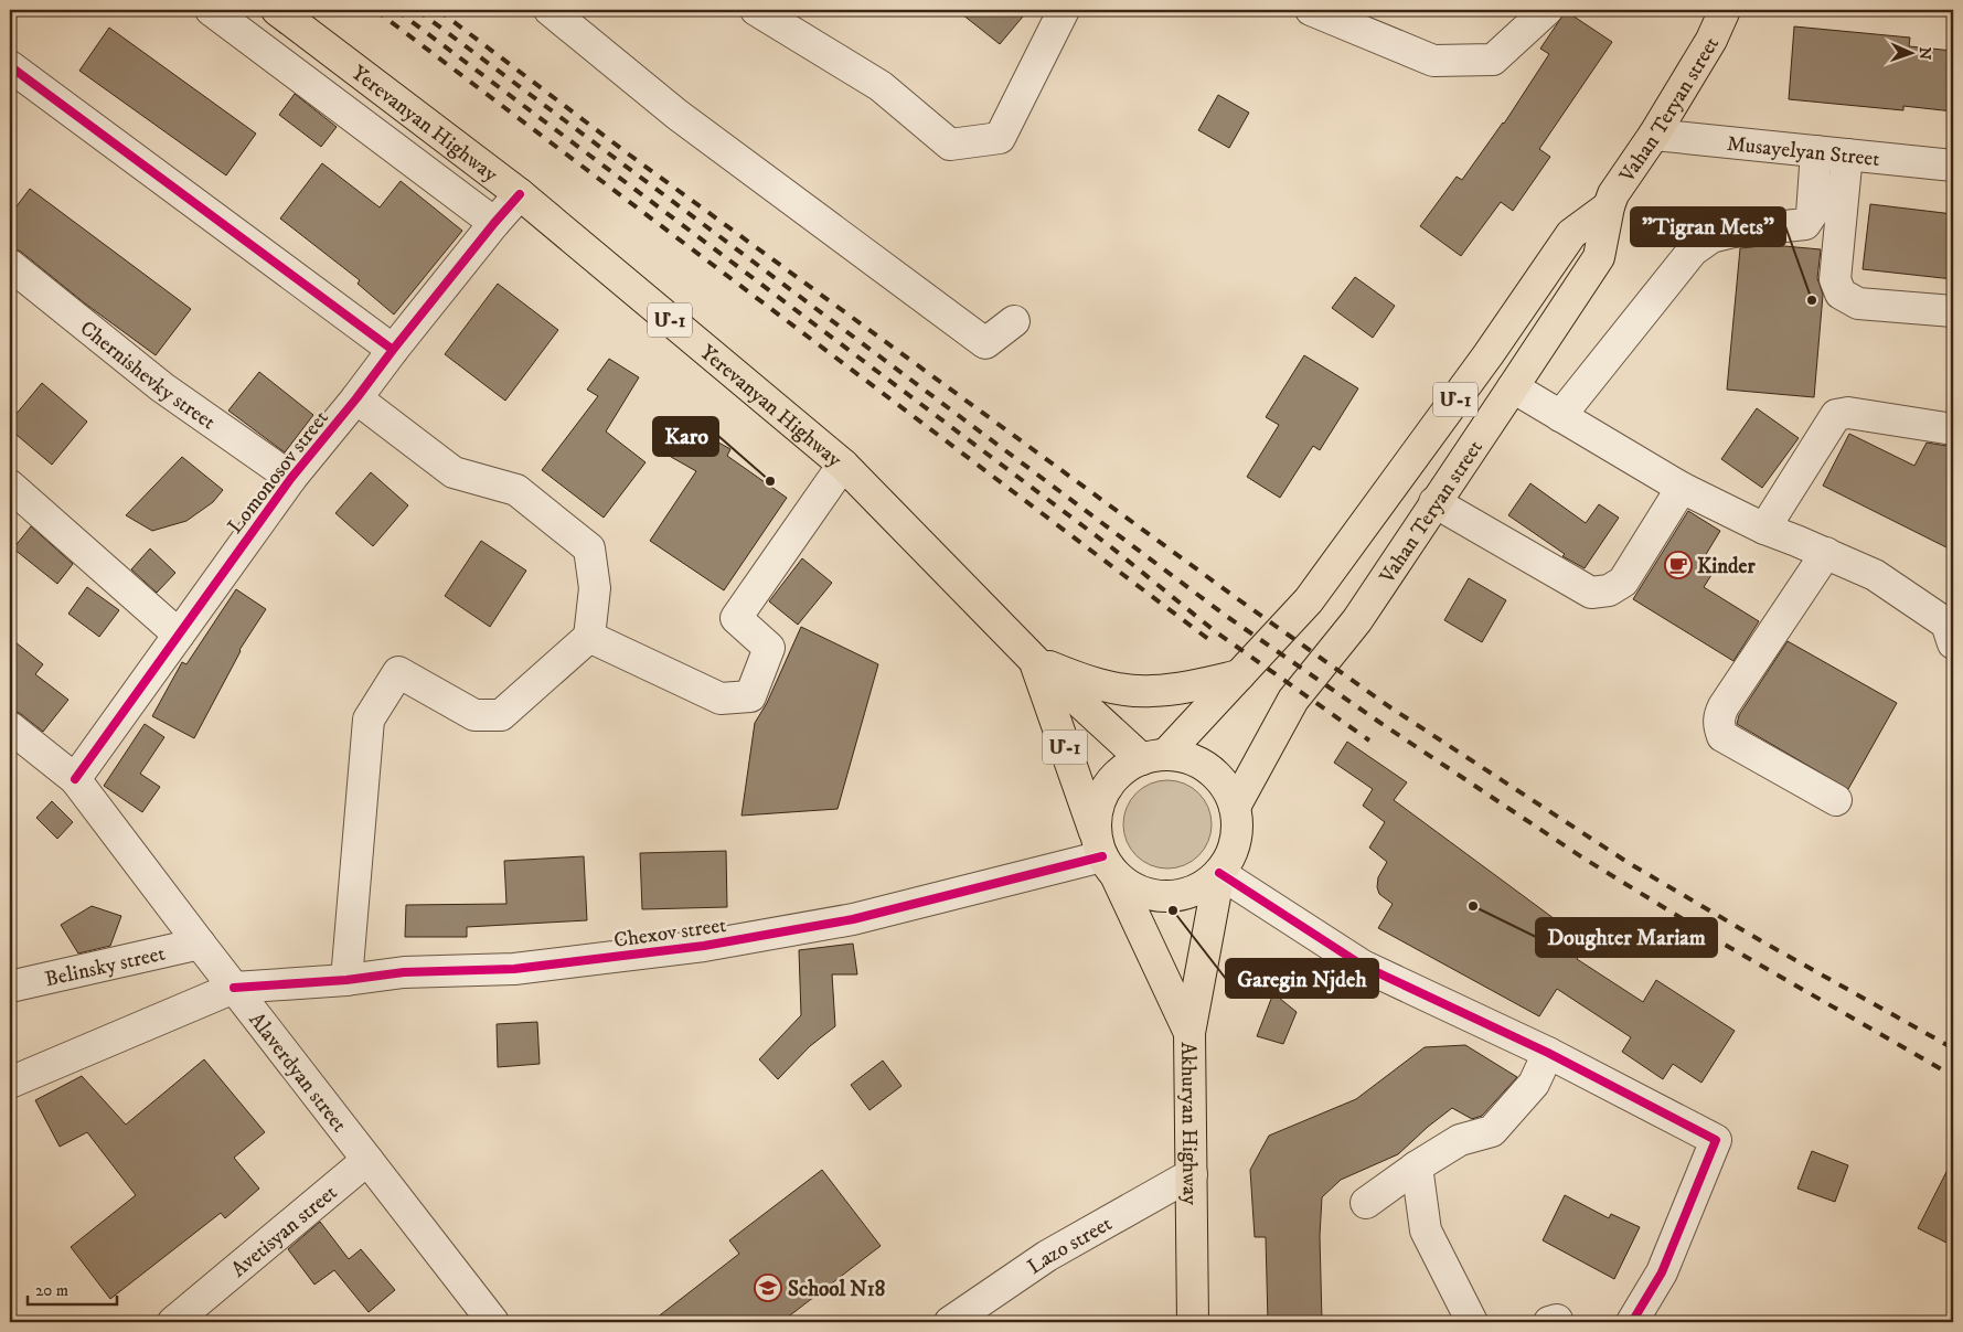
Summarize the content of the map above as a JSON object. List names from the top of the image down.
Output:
{
  "streets": {
    "main road": [
      "Vahan Teryan street",
      "Yerevanyan Highway",
      "Մ-1",
      "Akhuryan Highway"
    ],
    "street": [
      "Musayelyan Street",
      "Chernishevky street",
      "Lomonosov street",
      "Chexov street",
      "Belinsky street",
      "Alaverdyan street",
      "Avetisyan street",
      "Lazo street"
    ]
  },
  "crossings": [
    ["Vahan Teryan street", "Yerevanyan Highway"],
    ["Vahan Teryan street", "Musayelyan Street"],
    ["Vahan Teryan street", "Chexov street"],
    ["Vahan Teryan street", "Akhuryan Highway"],
    ["Yerevanyan Highway", "Lomonosov street"],
    ["Yerevanyan Highway", "Chexov street"],
    ["Yerevanyan Highway", "Akhuryan Highway"],
    ["Chernishevky street", "Lomonosov street"],
    ["Lomonosov street", "Alaverdyan street"],
    ["Chexov street", "Alaverdyan street"],
    ["Chexov street", "Akhuryan Highway"],
    ["Belinsky street", "Alaverdyan street"],
    ["Alaverdyan street", "Avetisyan street"],
    ["Akhuryan Highway", "Lazo street"]
  ],
  "places": {
    "other": [
      "\"Tigran Mets\"",
      "Karo",
      "Doughter Mariam",
      "Garegin Njdeh"
    ],
    "cafe": ["Kinder"],
    "school or university": ["School N18"]
  },
  "scale_bar": "20 m",
  "north": "right"
}
